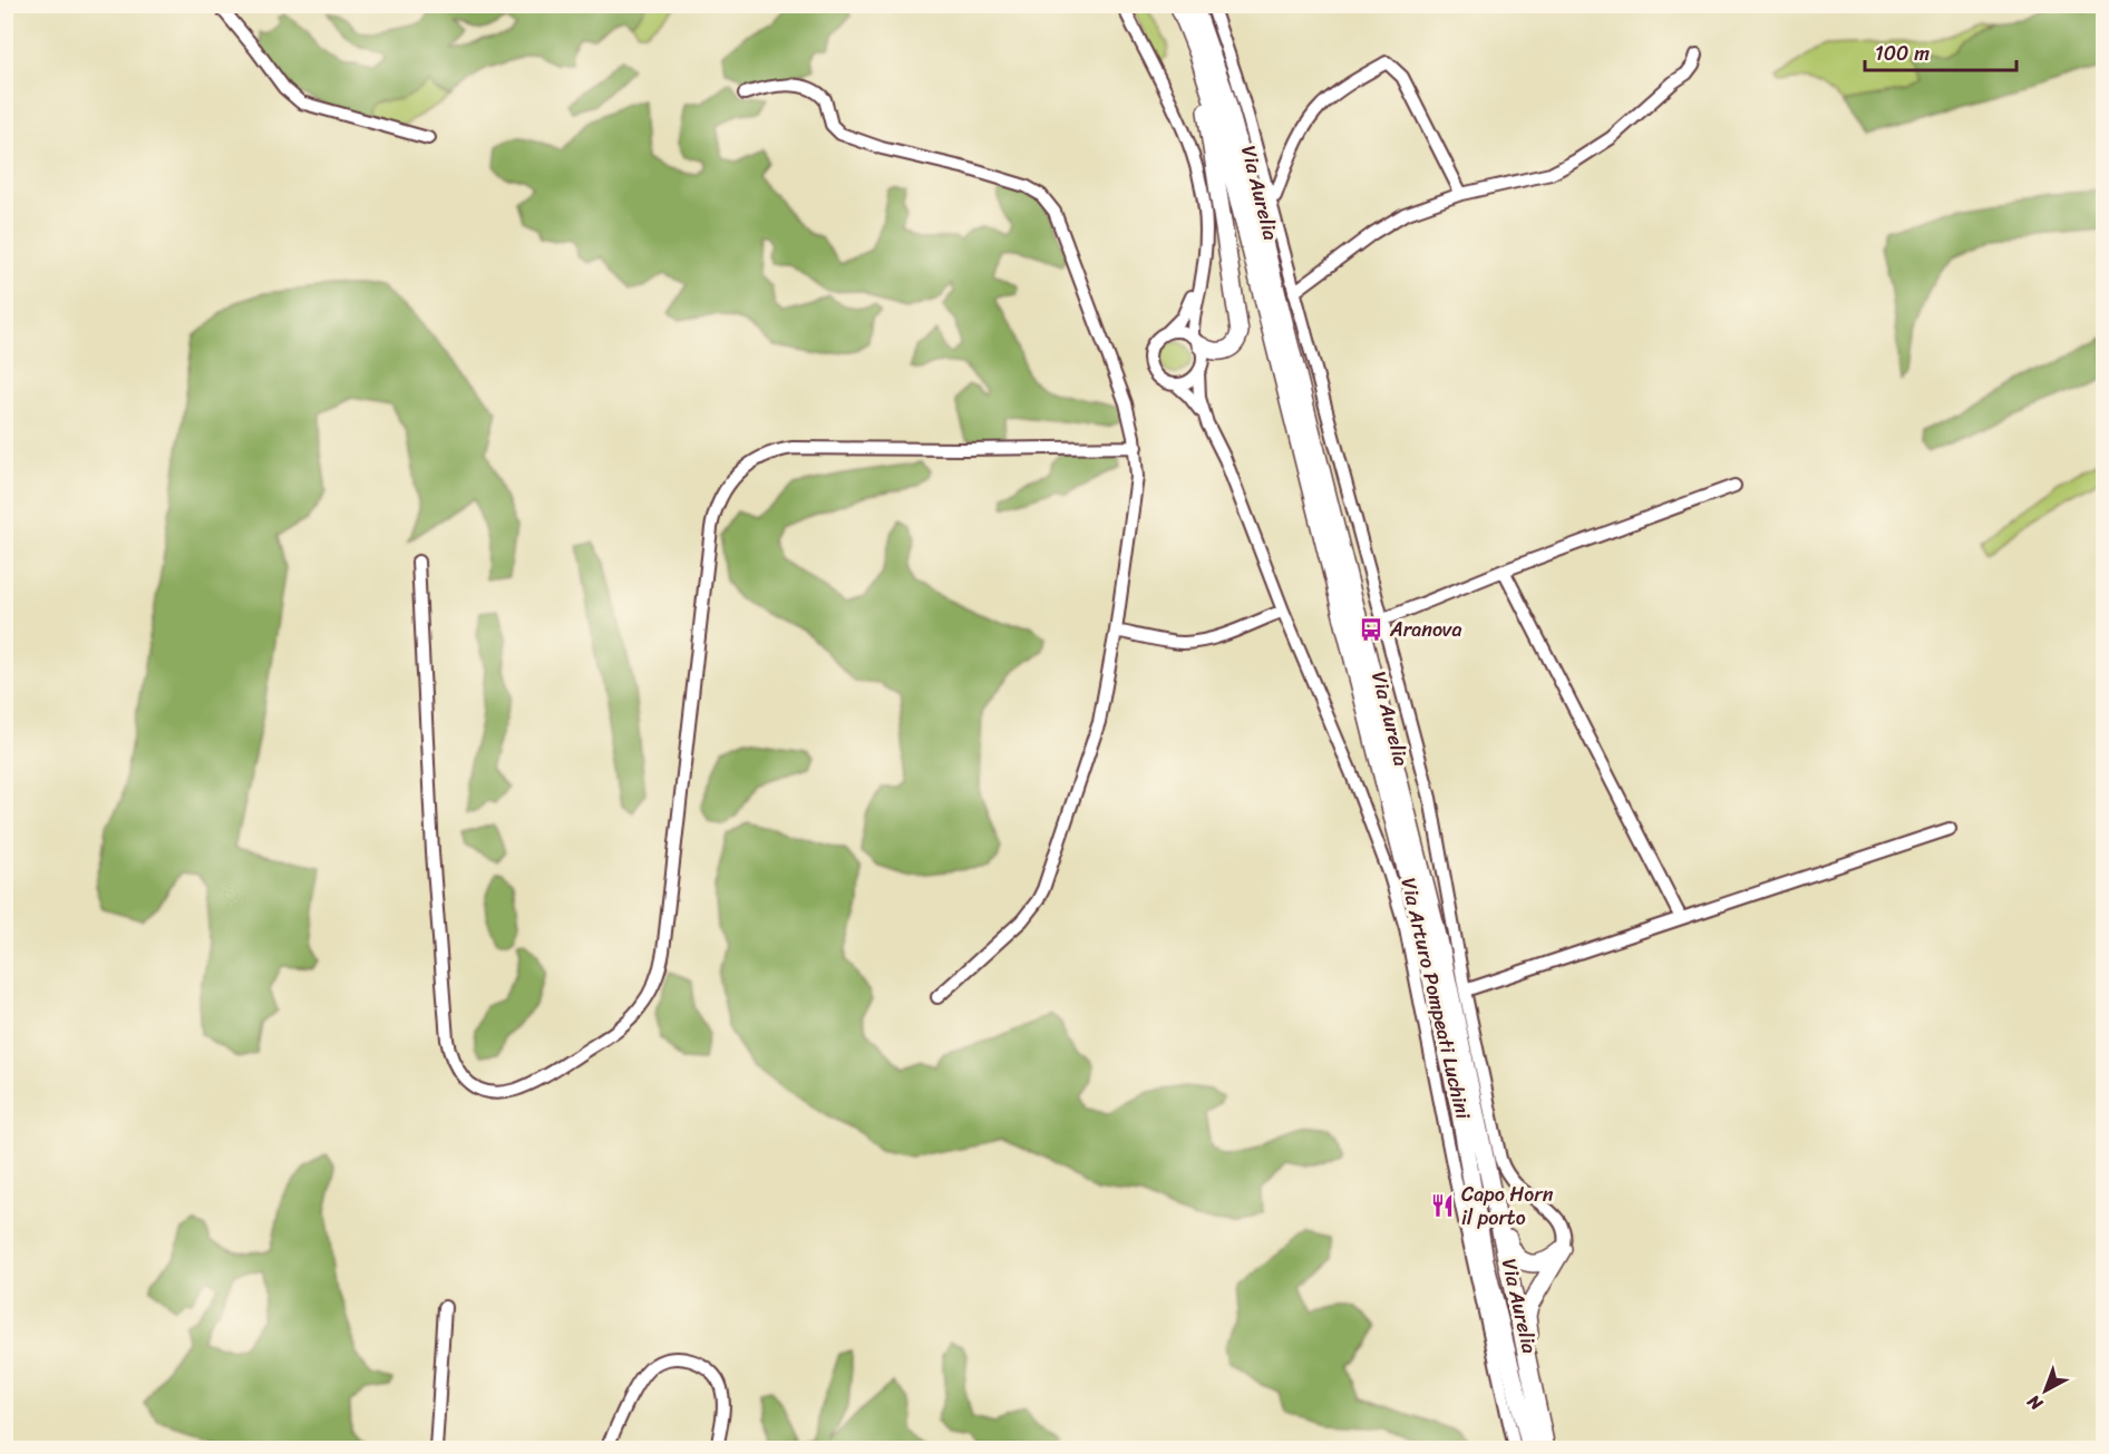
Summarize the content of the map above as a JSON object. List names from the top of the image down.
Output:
{
  "streets": {
    "highway": ["Via Aurelia"],
    "street": ["Via Arturo Pompeati Luchini"]
  },
  "places": {
    "bus stop": ["Aranova"],
    "restaurant": ["Capo Horn il porto"]
  },
  "scale_bar": "100 m",
  "north": "bottom left"
}
